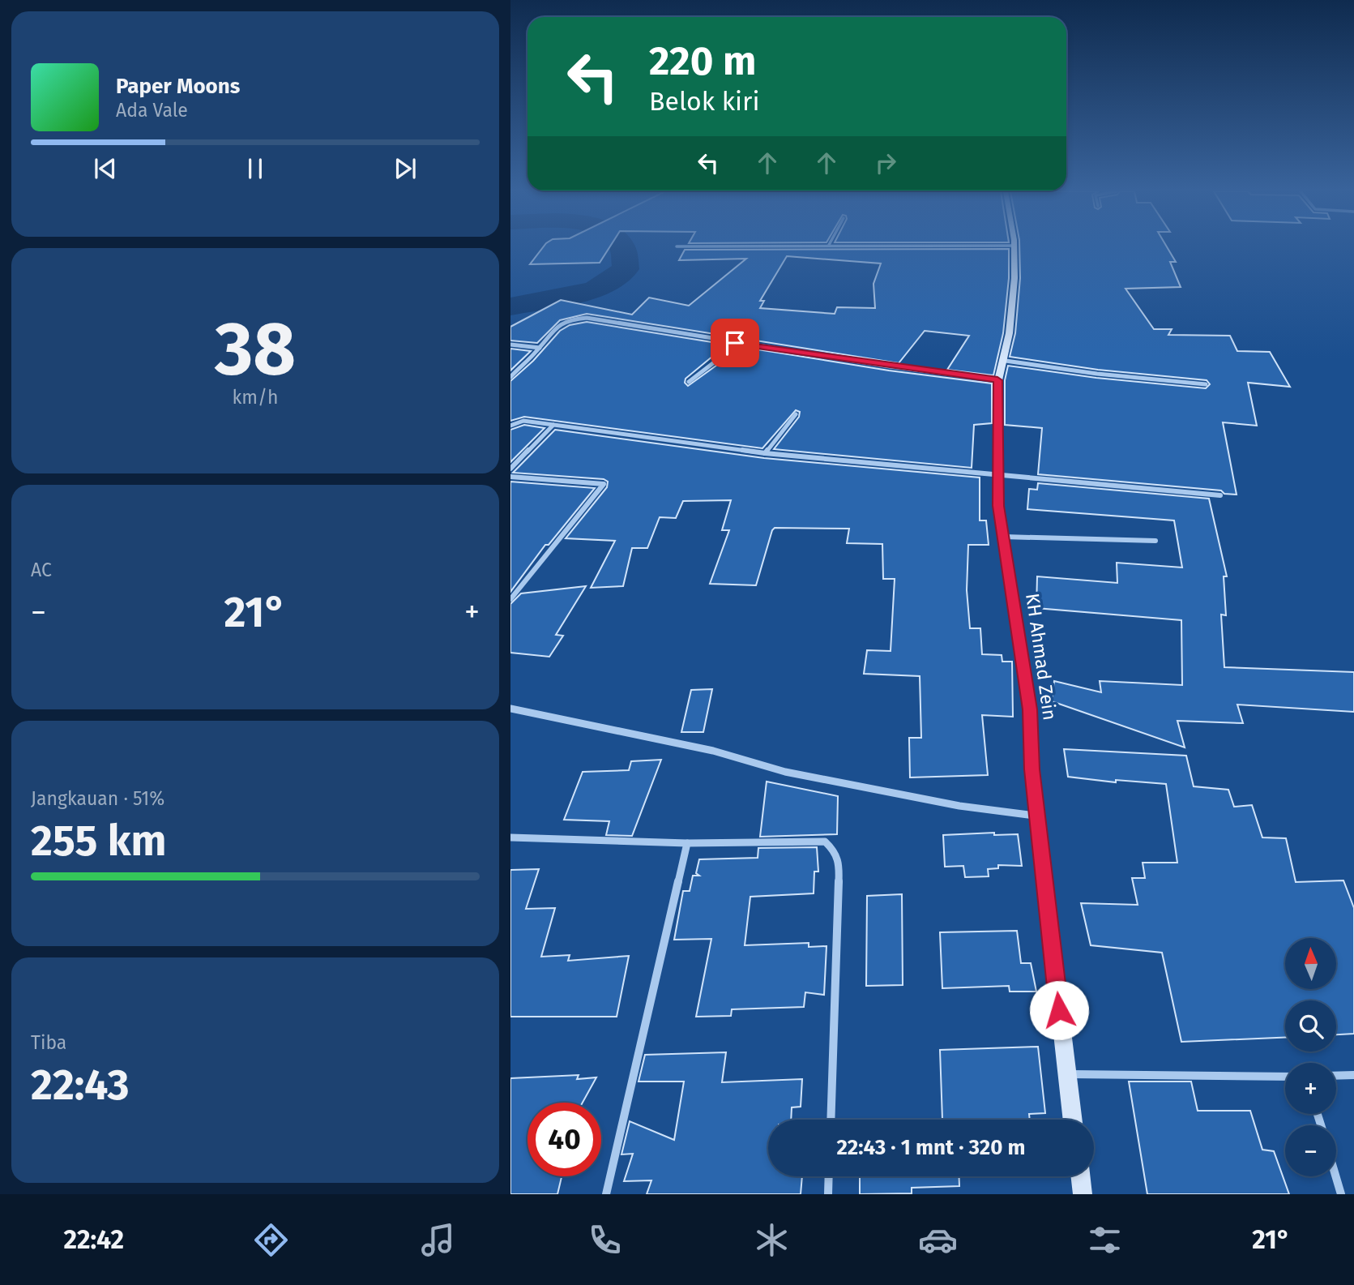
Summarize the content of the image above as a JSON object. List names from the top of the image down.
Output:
{
  "streets": {
    "street": ["KH Ahmad Zein"]
  },
  "north": "top",
  "page": {
    "turn": ["220 m", "Belok kiri"],
    "song": ["Paper Moons", "Ada Vale"],
    "tile": [
      ["38", "km/h"],
      "AC",
      ["Jangkauan · 51%", "255 km"],
      ["Tiba", "22:43"]
    ],
    "heat": ["−", "21°", "+"],
    "map_buttons": ["+", "−"],
    "limit": "40",
    "trip": "22:43 · 1 mnt · 320 m",
    "tabs": ["22:42", "21°"]
  }
}
